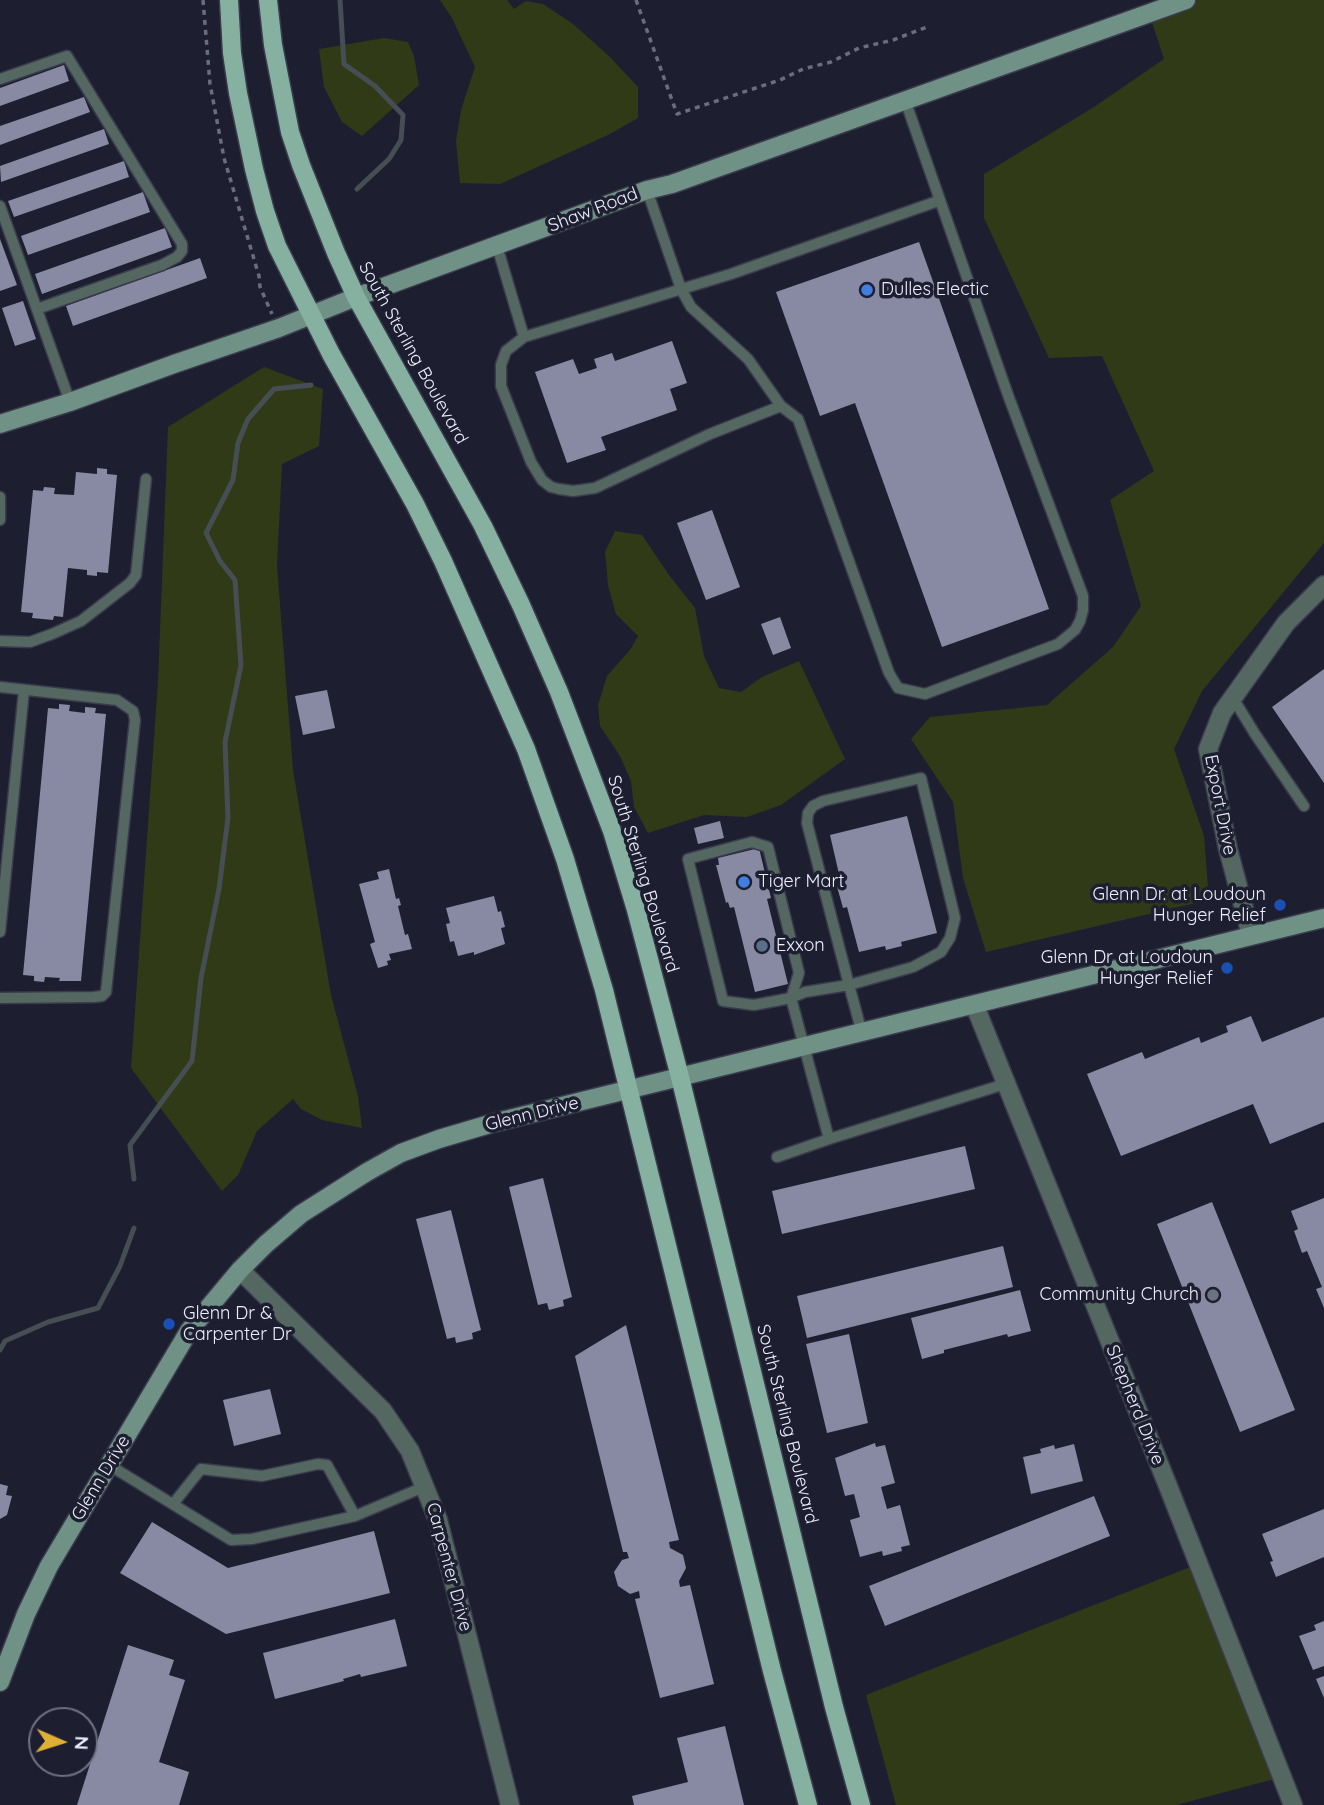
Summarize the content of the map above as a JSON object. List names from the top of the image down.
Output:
{
  "streets": {
    "main road": ["South Sterling Boulevard"],
    "street": [
      "Shaw Road",
      "Export Drive",
      "Glenn Drive",
      "Shepherd Drive",
      "Carpenter Drive"
    ]
  },
  "crossings": [
    ["Shaw Road", "South Sterling Boulevard"],
    ["South Sterling Boulevard", "Glenn Drive"],
    ["Export Drive", "Glenn Drive"],
    ["Glenn Drive", "Shepherd Drive"],
    ["Glenn Drive", "Carpenter Drive"]
  ],
  "places": [
    "Dulles Electic",
    "Tiger Mart",
    "Glenn Dr. at Loudoun Hunger Relief",
    "Exxon",
    "Glenn Dr at Loudoun Hunger Relief",
    "Community Church",
    "Glenn Dr & Carpenter Dr"
  ],
  "north": "right"
}
